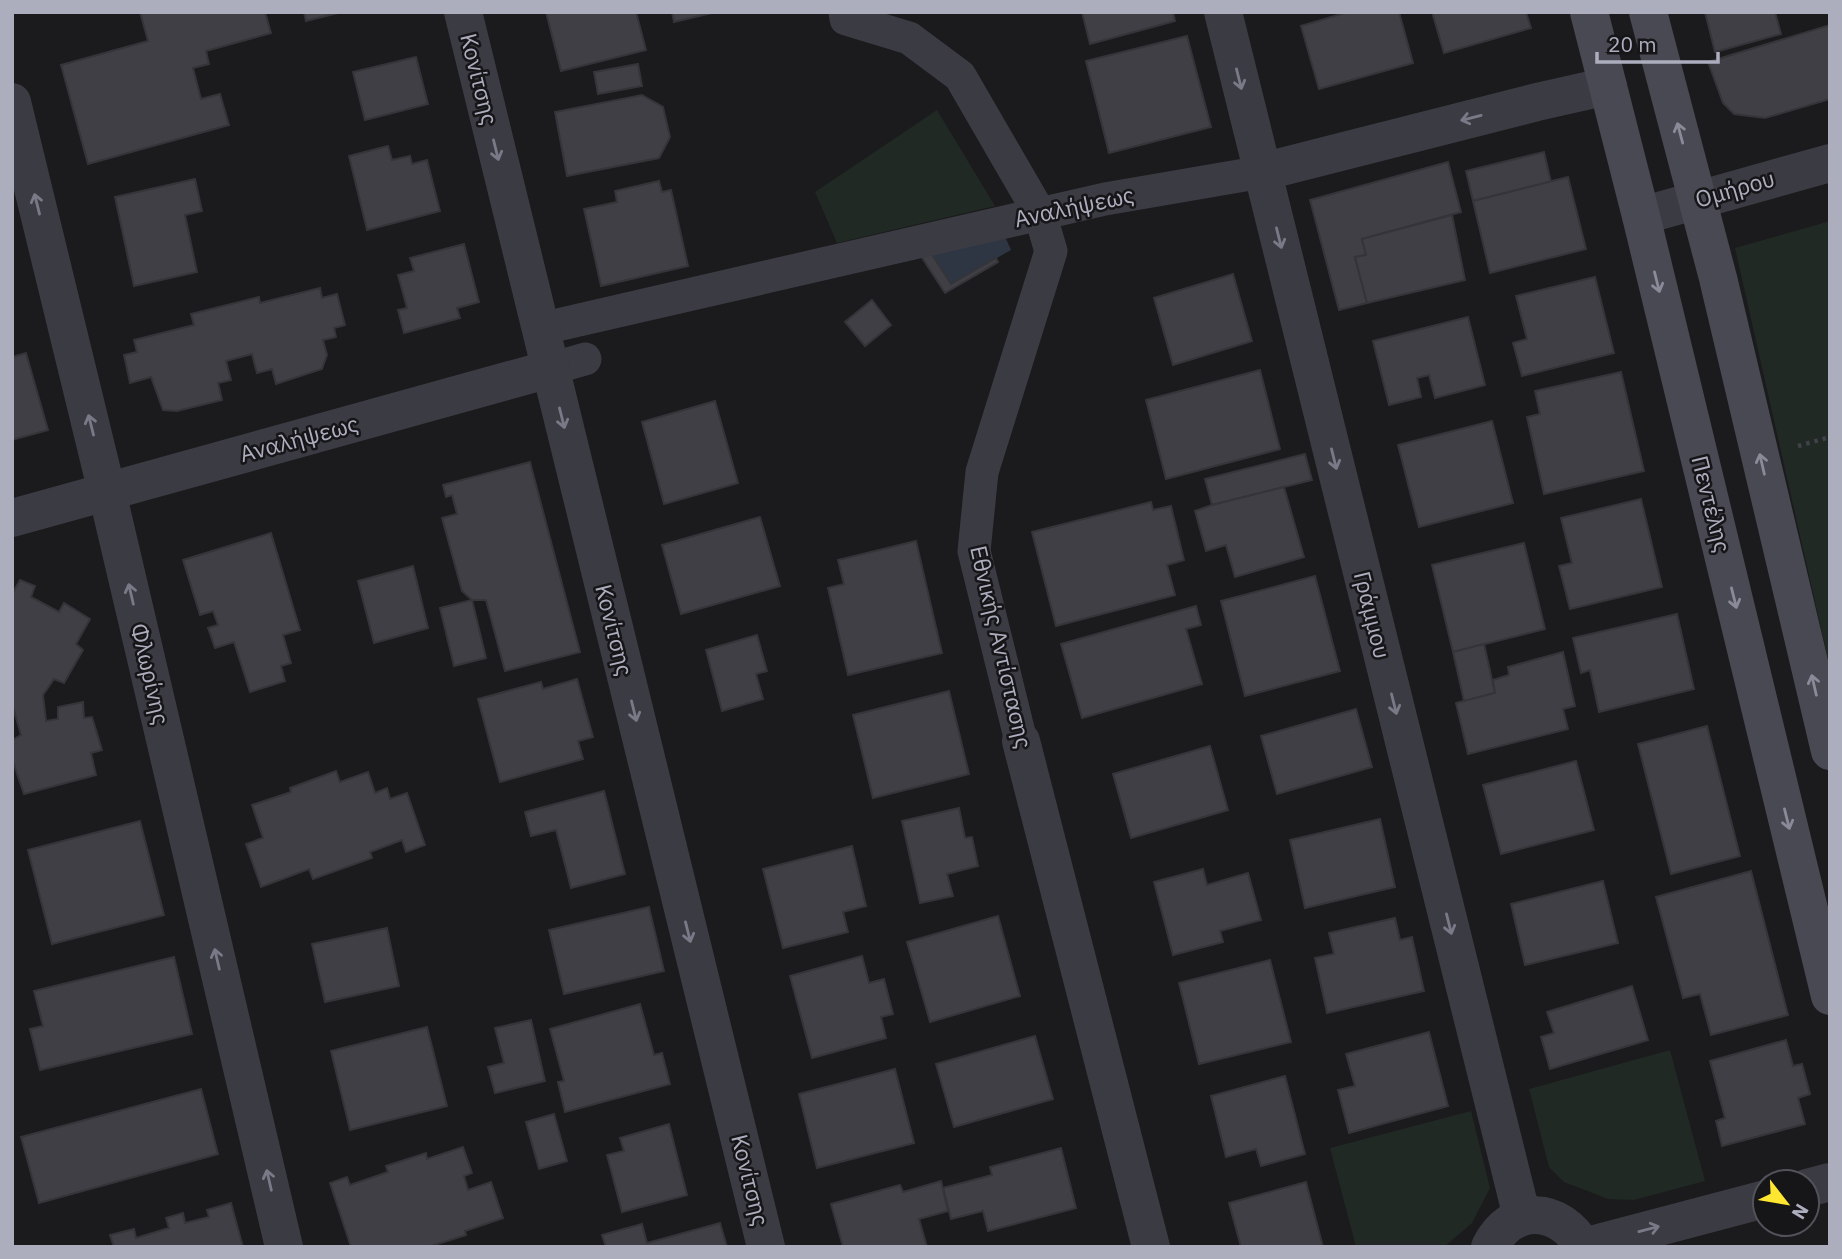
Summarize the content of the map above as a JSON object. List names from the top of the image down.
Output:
{
  "streets": {
    "main road": ["Πεντέλης"],
    "street": [
      "Κονίτσης",
      "Ομήρου",
      "Αναλήψεως",
      "Γράμμου",
      "Εθνικής Αντίστασης",
      "Φλωρίνης"
    ]
  },
  "crossings": [
    ["Κονίτσης", "Αναλήψεως"],
    ["Ομήρου", "Πεντέλης"],
    ["Αναλήψεως", "Πεντέλης"],
    ["Αναλήψεως", "Γράμμου"],
    ["Αναλήψεως", "Εθνικής Αντίστασης"],
    ["Αναλήψεως", "Φλωρίνης"]
  ],
  "one_way": ["Κονίτσης", "Γράμμου", "Φλωρίνης"],
  "scale_bar": "20 m",
  "north": "bottom right"
}
